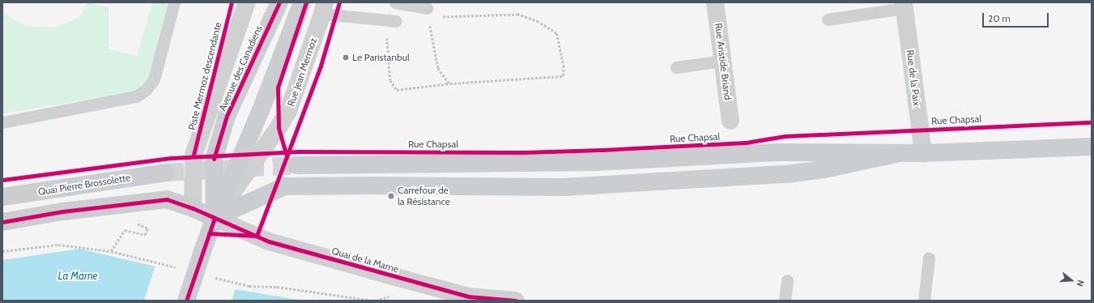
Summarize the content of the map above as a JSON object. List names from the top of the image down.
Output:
{
  "streets": {
    "main road": ["Avenue des Canadiens", "Rue Chapsal", "Quai Pierre Brossolette"],
    "street": [
      "Rue Aristide Briand",
      "Rue Jean Mermoz",
      "Rue de la Paix",
      "Quai de la Marne"
    ],
    "cycle path": ["Piste Mermoz descendante"]
  },
  "crossings": [
    ["Avenue des Canadiens", "Rue Jean Mermoz"],
    ["Avenue des Canadiens", "Quai de la Marne"],
    ["Rue Jean Mermoz", "Quai de la Marne"],
    ["Rue de la Paix", "Rue Chapsal"]
  ],
  "water": ["La Marne"],
  "places": ["Le Paristanbul", "Carrefour de la Résistance"],
  "scale_bar": "20 m",
  "north": "right"
}
